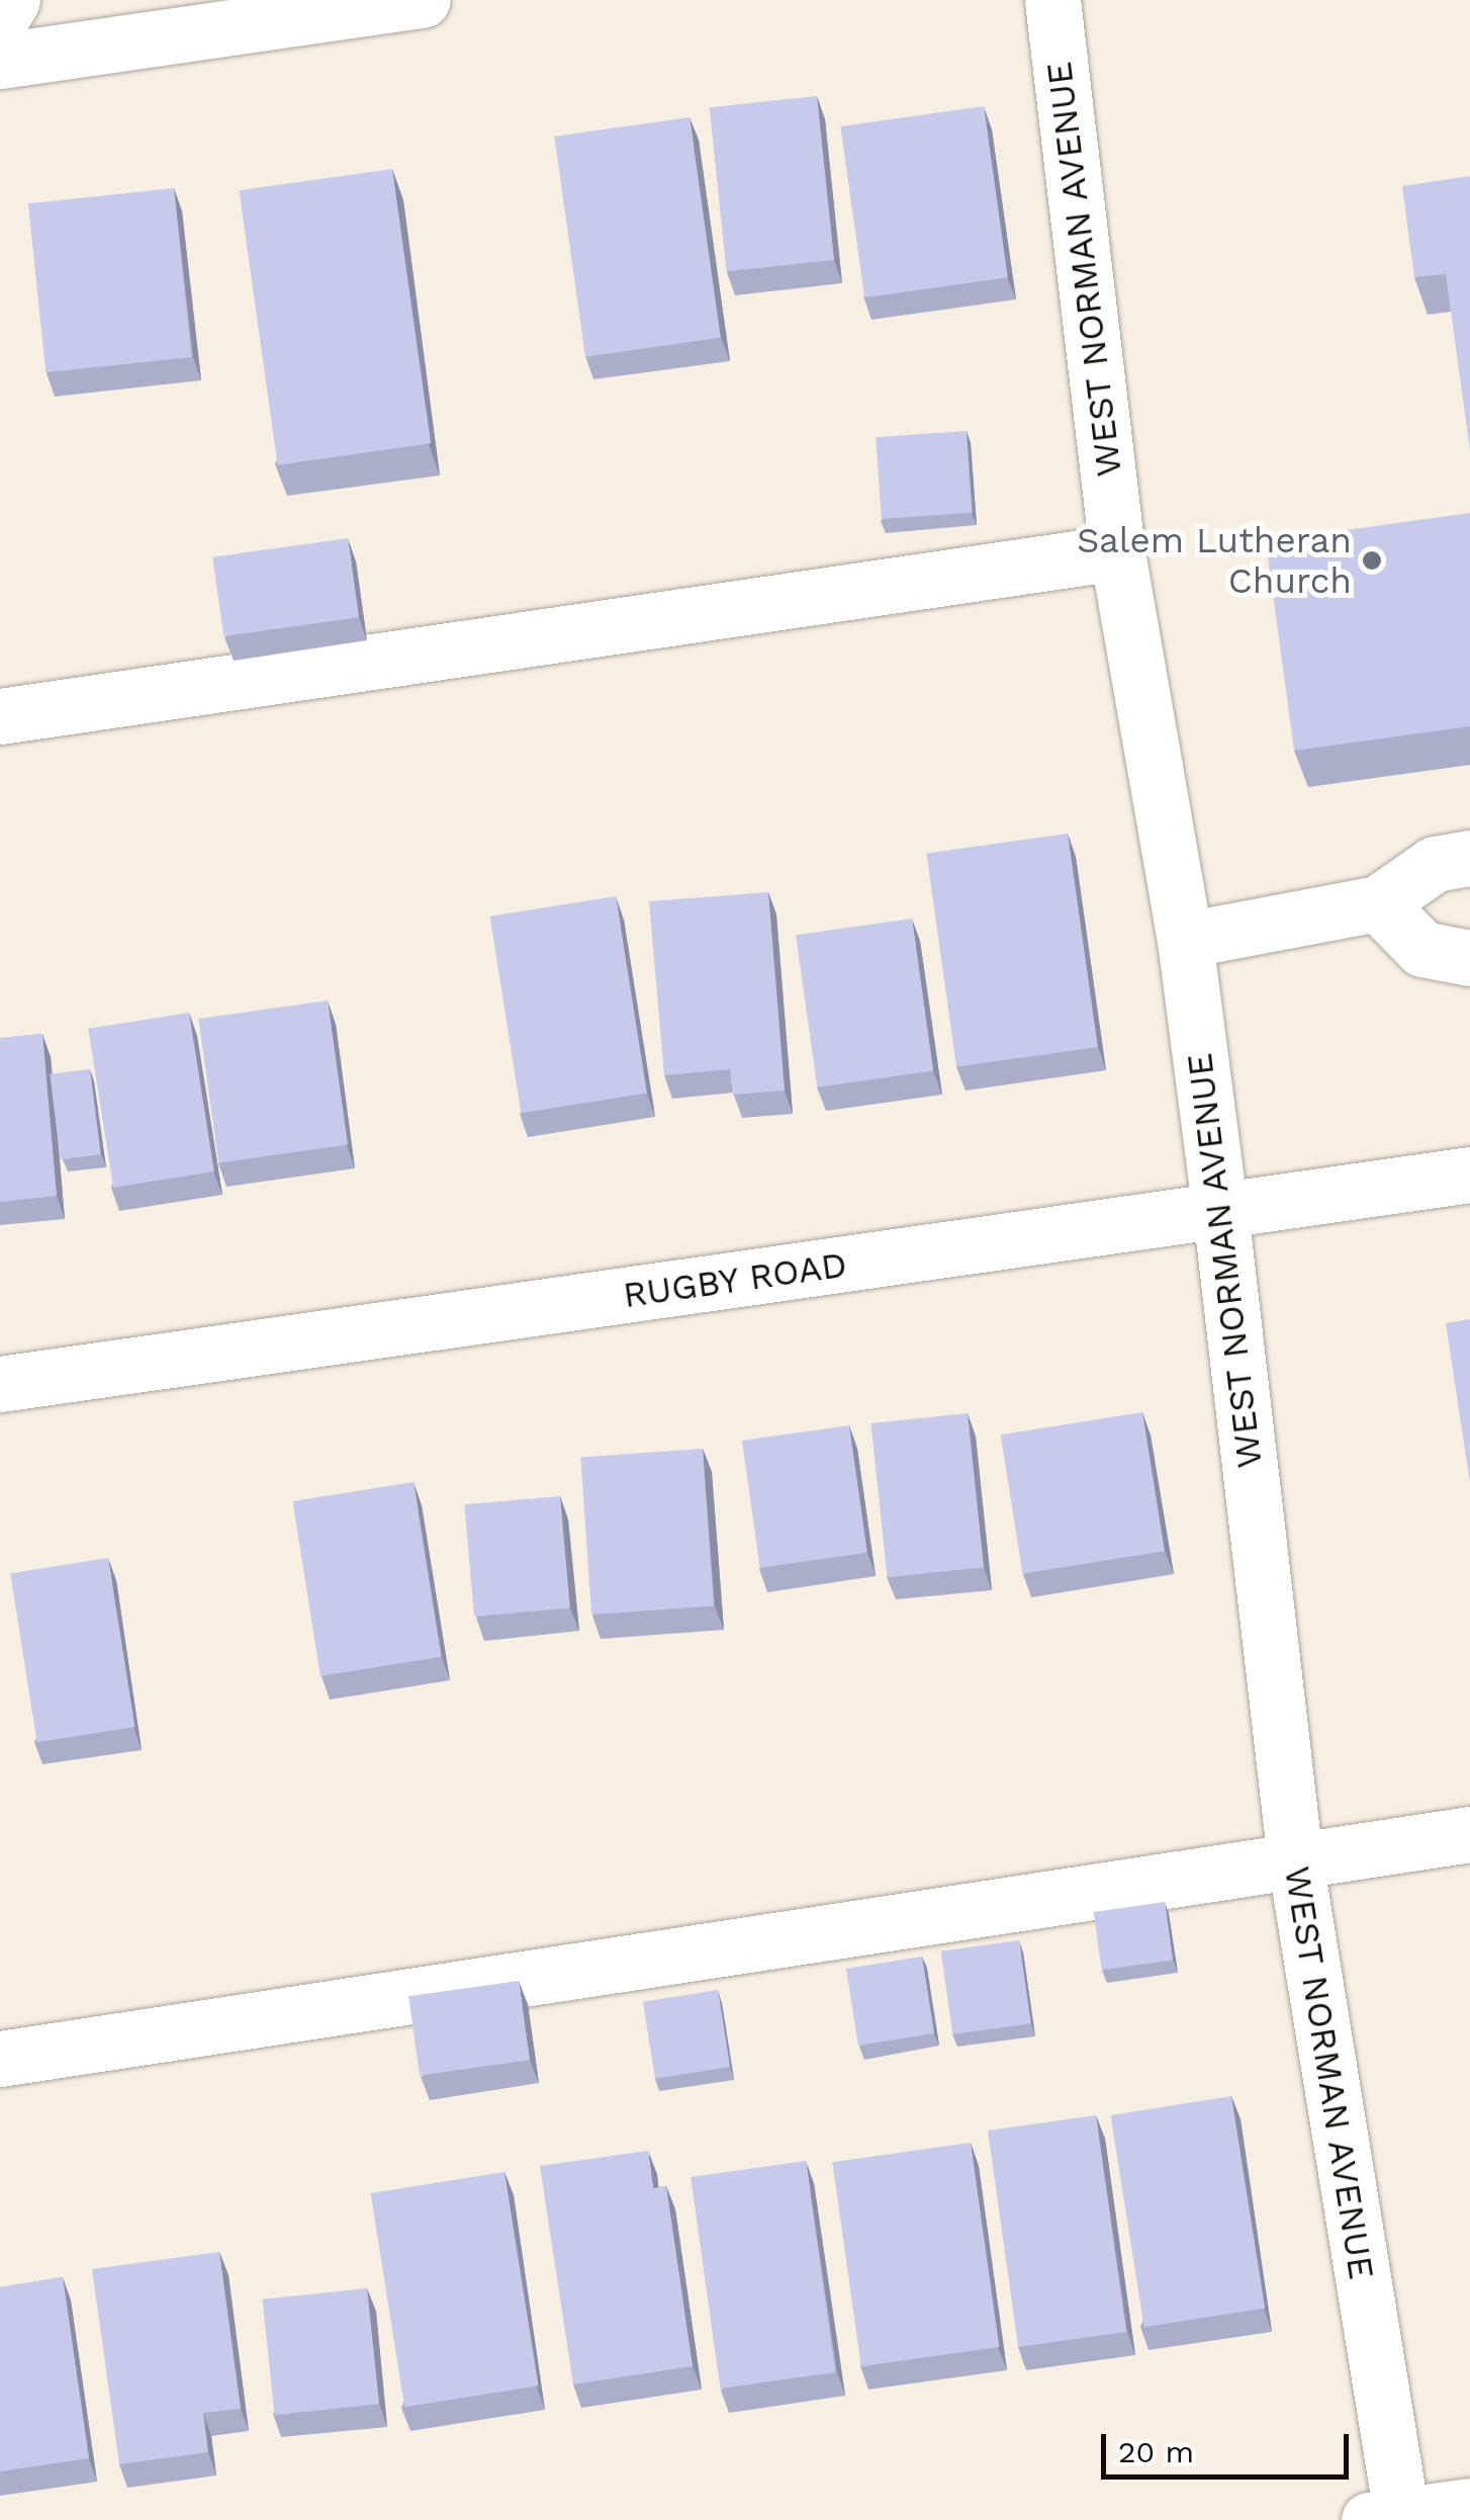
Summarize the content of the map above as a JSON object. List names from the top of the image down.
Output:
{
  "streets": {
    "street": ["WEST NORMAN AVENUE", "RUGBY ROAD"]
  },
  "crossings": [
    ["WEST NORMAN AVENUE", "RUGBY ROAD"]
  ],
  "places": ["Salem Lutheran Church"],
  "scale_bar": "20 m"
}
